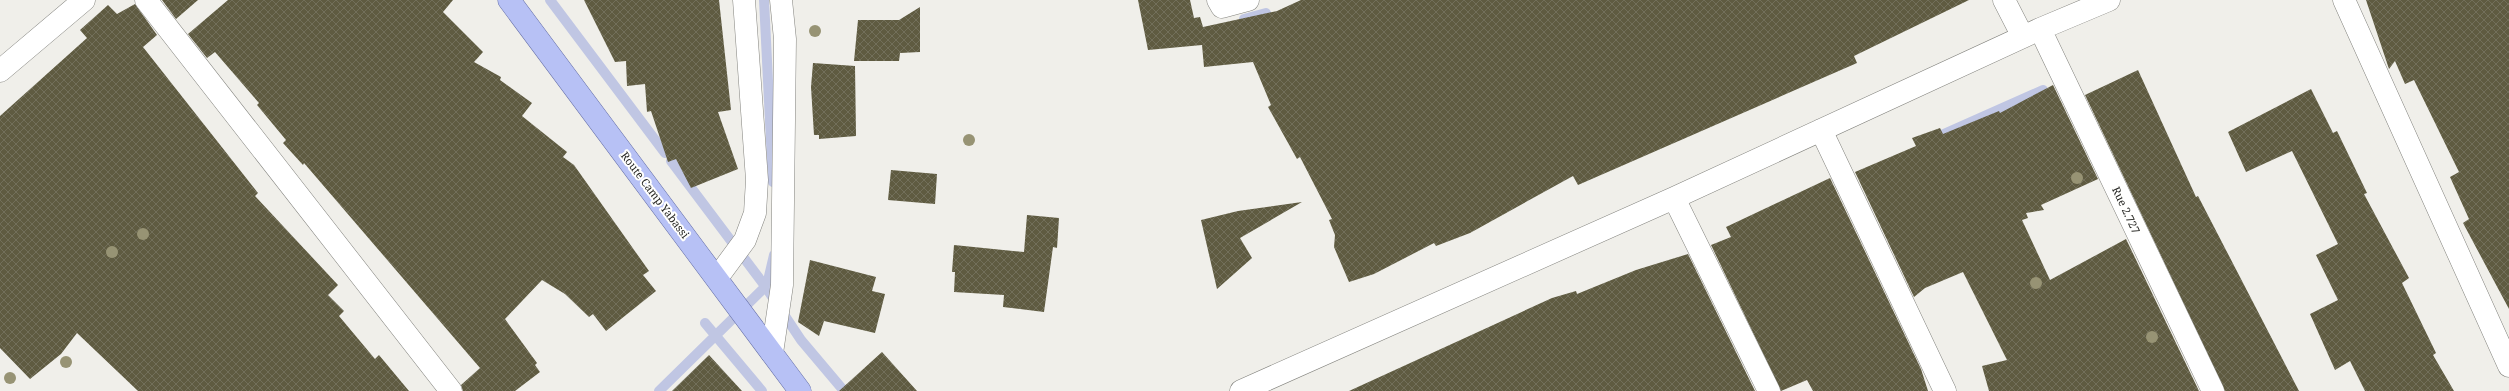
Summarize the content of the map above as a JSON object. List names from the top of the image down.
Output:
{
  "streets": {
    "main road": ["Route Camp Yabassi"],
    "street": ["Rue 2.727"]
  }
}
